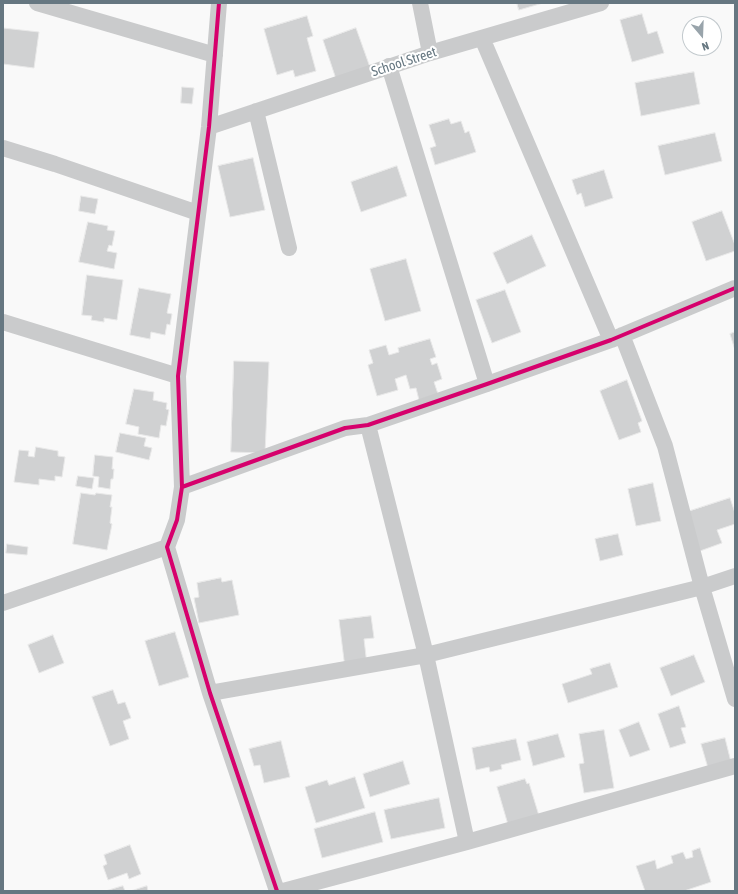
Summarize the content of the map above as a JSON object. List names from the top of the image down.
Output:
{
  "streets": {
    "street": ["School Street"]
  },
  "north": "bottom"
}
